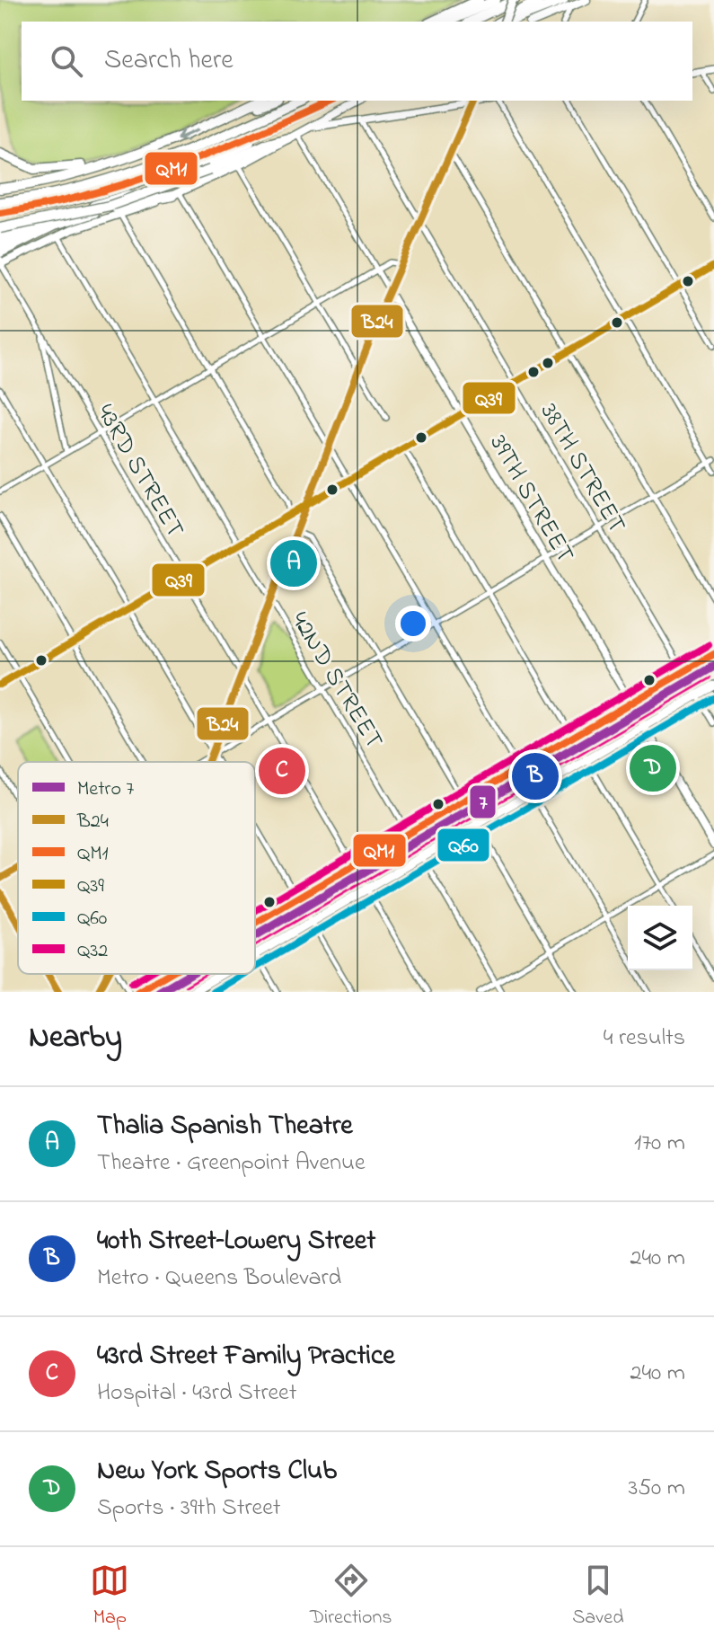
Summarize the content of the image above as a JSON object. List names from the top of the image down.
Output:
{
  "streets": {
    "main road": ["39TH STREET"],
    "street": ["38TH STREET", "43RD STREET", "42ND STREET"]
  },
  "lines": [
    "transit line B24",
    "transit line QM1",
    "transit line Q39",
    "transit line Q32",
    "metro line 7",
    "transit line Q60"
  ],
  "legend": [
    "Metro 7",
    "B24",
    "QM1",
    "Q39",
    "Q60",
    "Q32"
  ],
  "page": {
    "search": "Search here",
    "pins": [
      "A",
      "D",
      "C",
      "B"
    ],
    "heading": ["Nearby", "4 results"],
    "list": [
      {
        "mark": "A",
        "name": "Thalia Spanish Theatre",
        "note": "Theatre · Greenpoint Avenue",
        "value": "170 m"
      },
      {
        "mark": "B",
        "name": "40th Street–Lowery Street",
        "note": "Metro · Queens Boulevard",
        "value": "240 m"
      },
      {
        "mark": "C",
        "name": "43rd Street Family Practice",
        "note": "Hospital · 43rd Street",
        "value": "240 m"
      },
      {
        "mark": "D",
        "name": "New York Sports Club",
        "note": "Sports · 39th Street",
        "value": "350 m"
      }
    ],
    "nav": ["Map", "Directions", "Saved"]
  }
}
